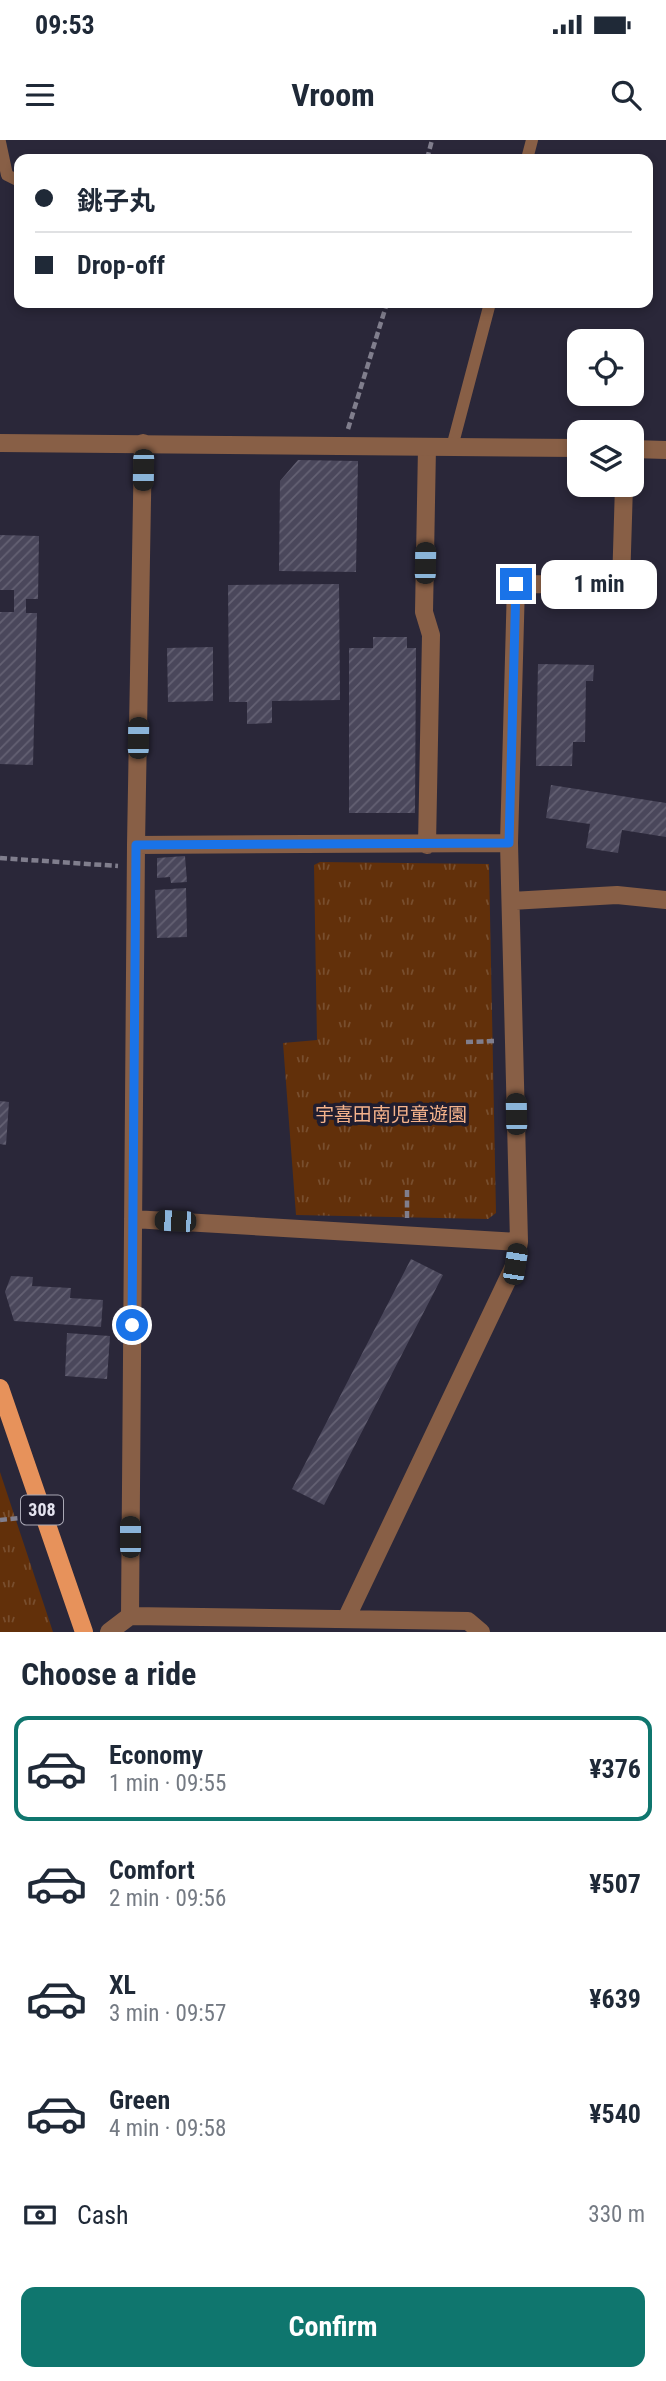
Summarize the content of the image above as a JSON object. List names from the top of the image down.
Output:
{
  "streets": {
    "main road": ["308"]
  },
  "parks": ["宇喜田南児童遊園"],
  "page": {
    "status": "09:53",
    "header": "Vroom",
    "banner": ["銚子丸", "Drop-off"],
    "bubble": "1 min",
    "heading": "Choose a ride",
    "list": [
      {
        "name": "Economy",
        "note": "1 min · 09:55",
        "value": "¥376"
      },
      {
        "name": "Comfort",
        "note": "2 min · 09:56",
        "value": "¥507"
      },
      {
        "name": "XL",
        "note": "3 min · 09:57",
        "value": "¥639"
      },
      {
        "name": "Green",
        "note": "4 min · 09:58",
        "value": "¥540"
      }
    ],
    "pay": ["Cash", "330 m"],
    "buttons": "Confirm"
  }
}
